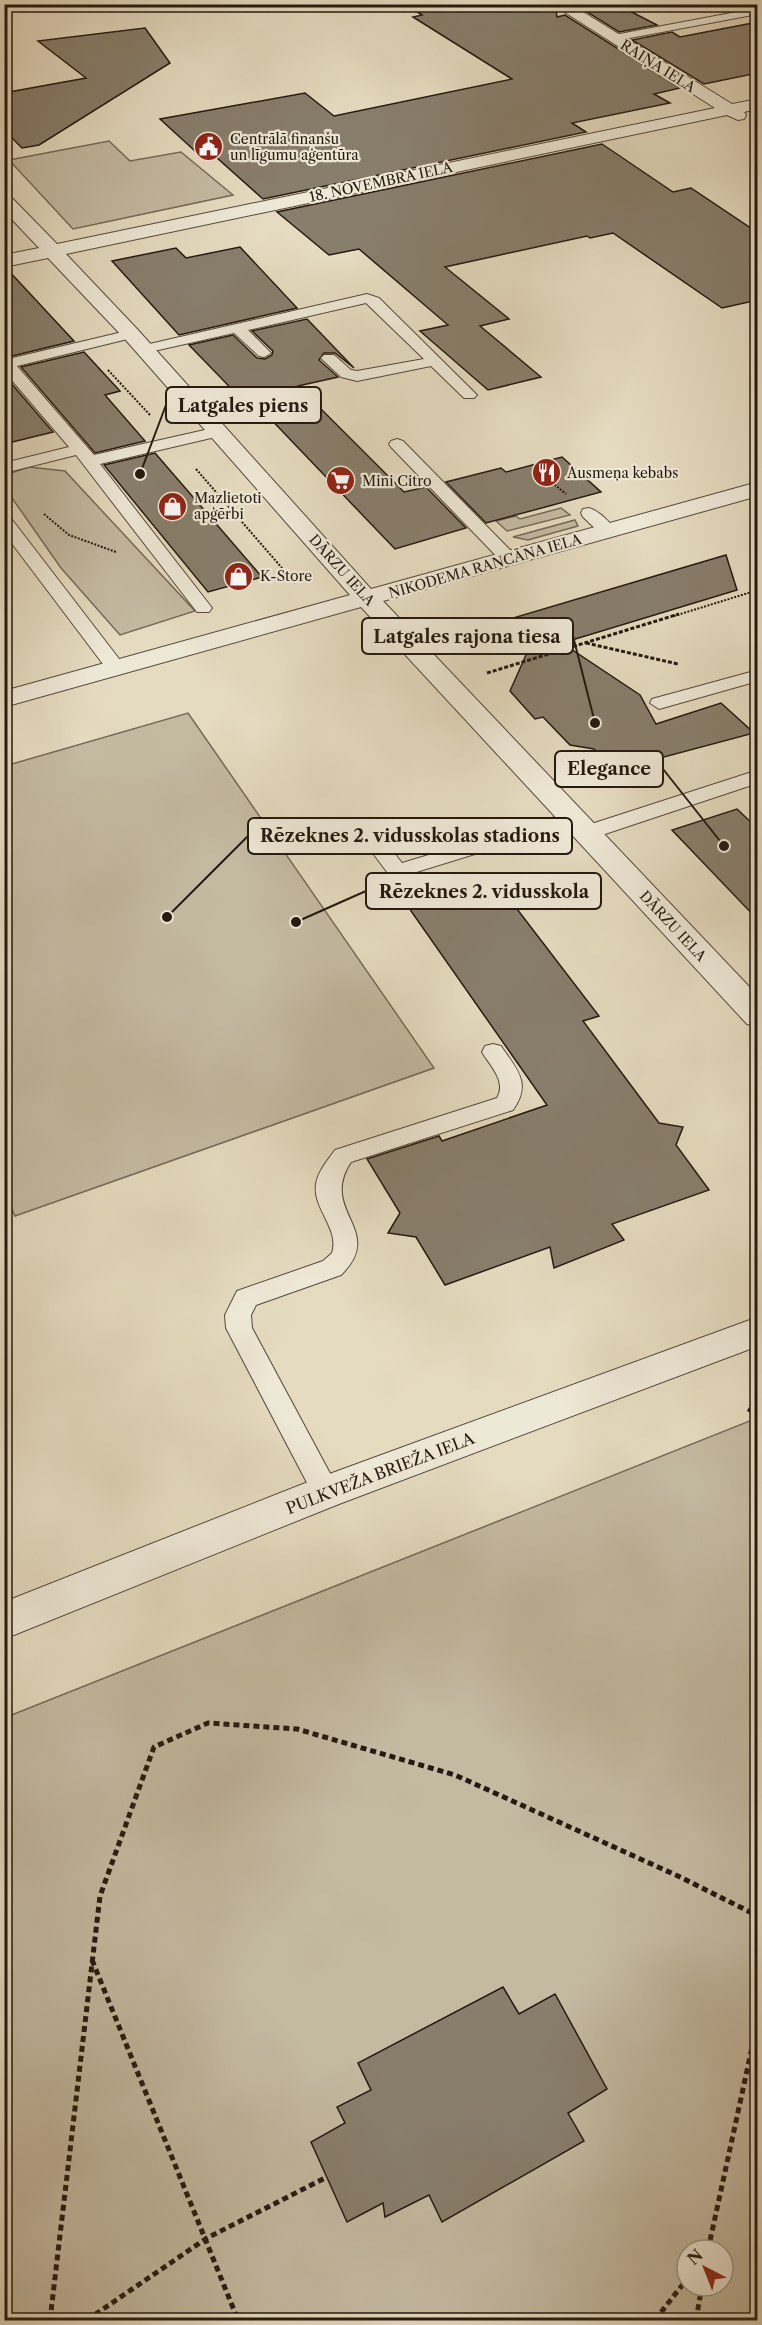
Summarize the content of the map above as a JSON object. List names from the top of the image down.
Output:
{
  "streets": {
    "street": [
      "RAIŅA IELA",
      "18. NOVEMBRA IELA",
      "NIKODEMA RANCĀNA IELA",
      "DĀRZU IELA",
      "PULKVEŽA BRIEŽA IELA"
    ]
  },
  "crossings": [
    ["RAIŅA IELA", "18. NOVEMBRA IELA"],
    ["18. NOVEMBRA IELA", "DĀRZU IELA"],
    ["NIKODEMA RANCĀNA IELA", "DĀRZU IELA"]
  ],
  "places": {
    "public building": ["Centrālā finanšu un līgumu aģentūra"],
    "restaurant": ["Ausmeņa kebabs"],
    "other": [
      "Latgales piens",
      "Latgales rajona tiesa",
      "Elegance",
      "Rēzeknes 2. vidusskolas stadions",
      "Rēzeknes 2. vidusskola"
    ],
    "supermarket": ["Mini Citro"],
    "shop": ["Mazlietoti apģērbi", "K-Store"]
  },
  "north": "top left"
}
